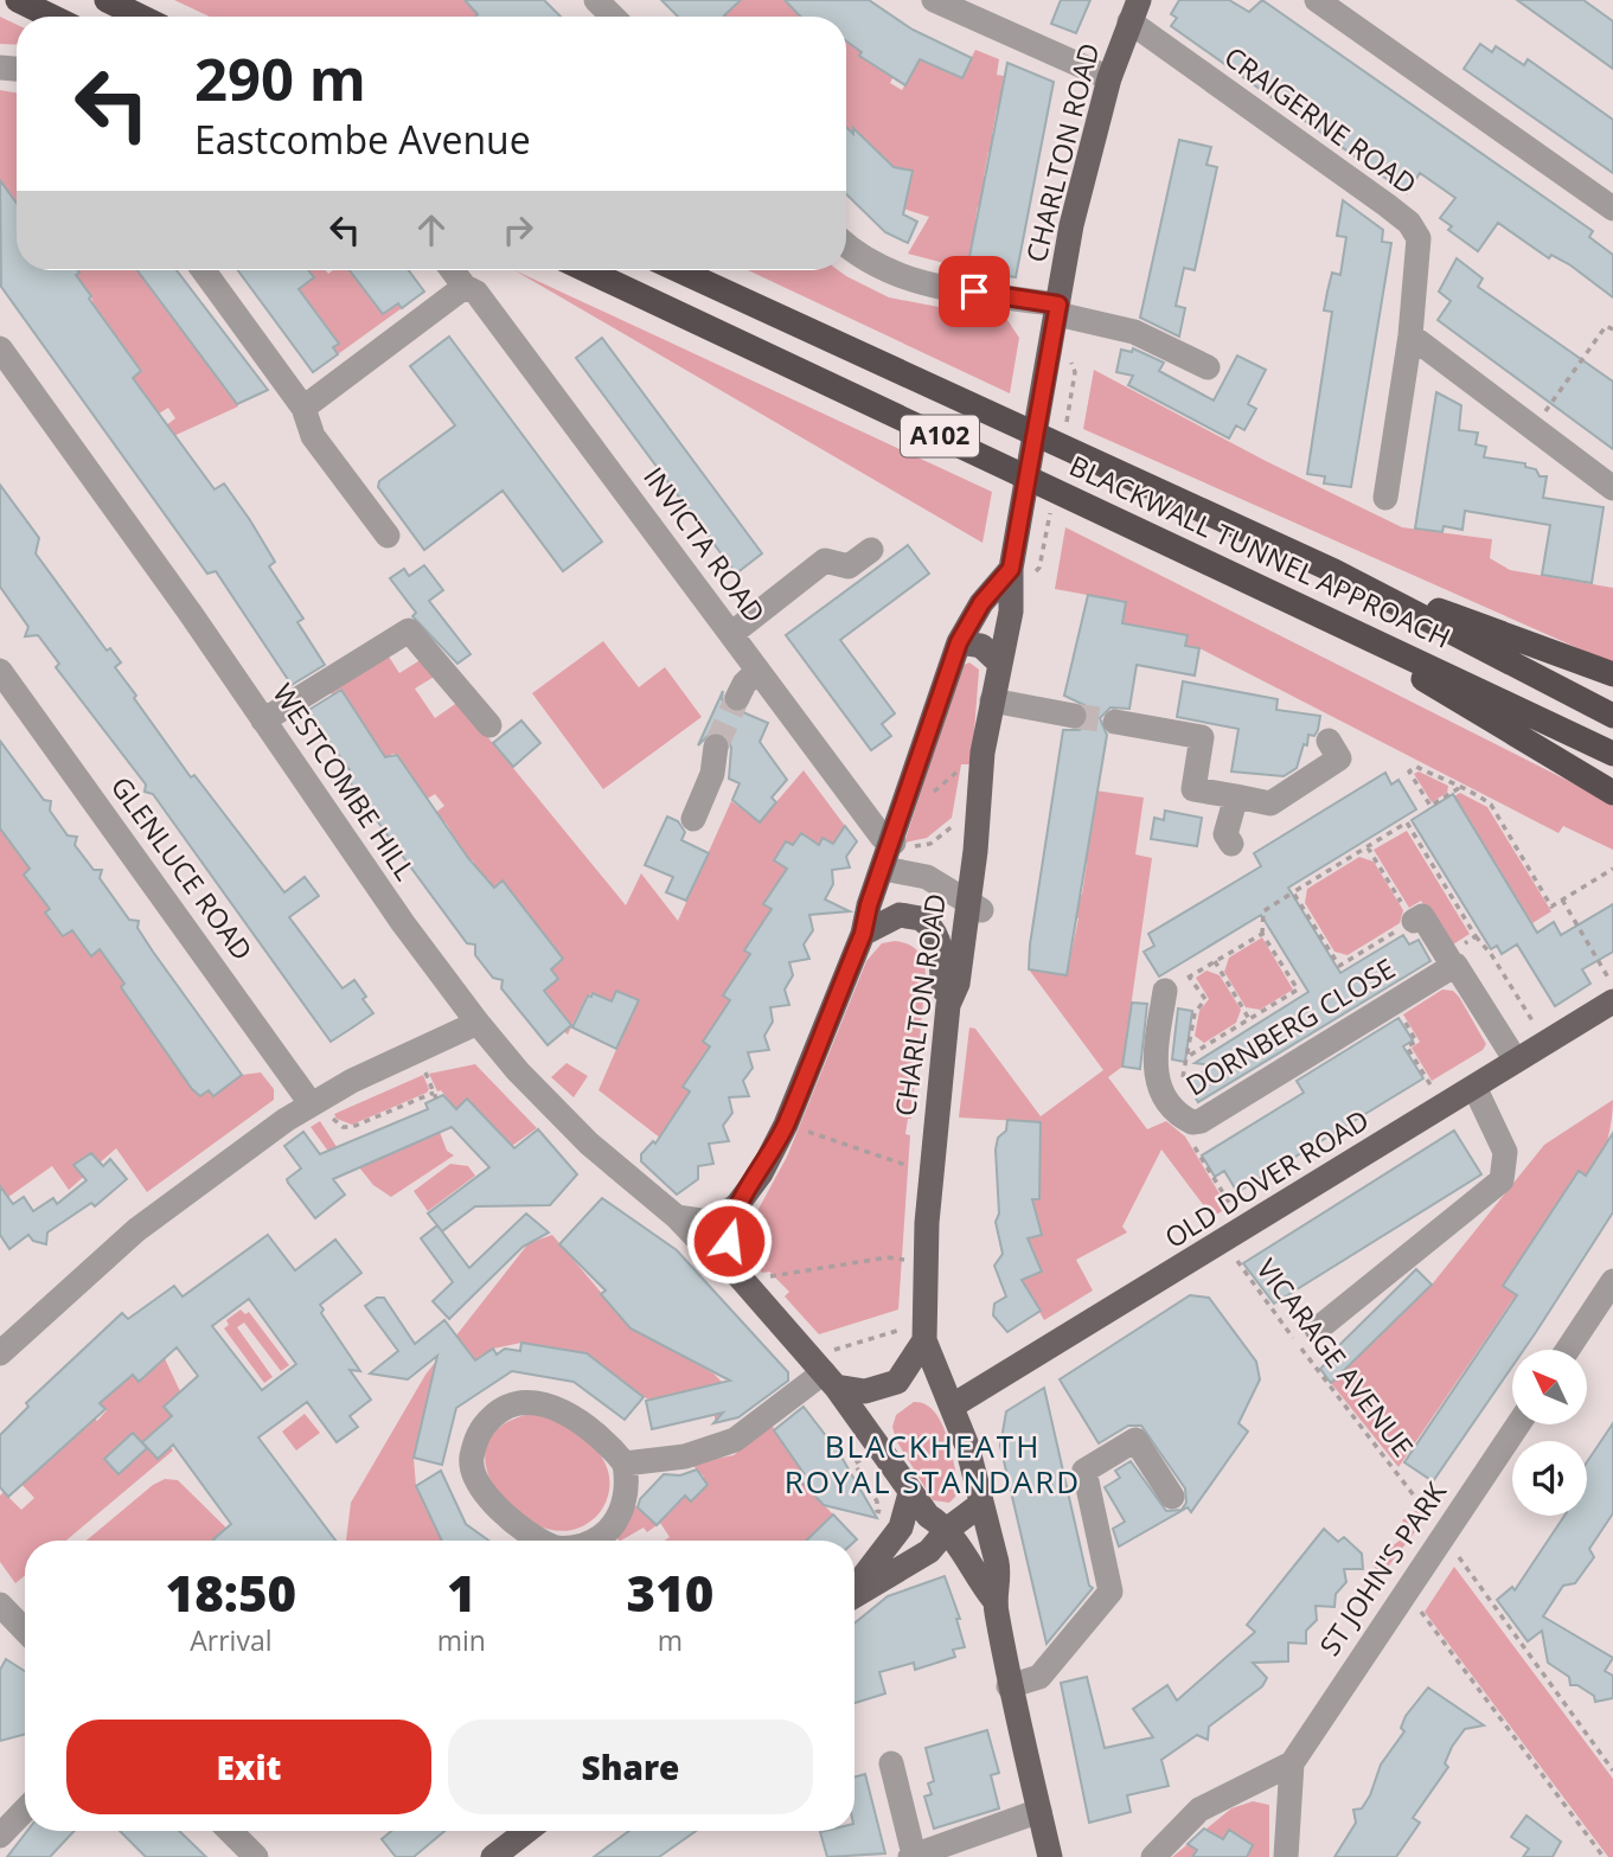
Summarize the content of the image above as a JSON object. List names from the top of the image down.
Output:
{
  "streets": {
    "highway": ["A102", "BLACKWALL TUNNEL APPROACH"],
    "main road": ["CHARLTON ROAD", "WESTCOMBE HILL", "OLD DOVER ROAD"],
    "street": [
      "CRAIGERNE ROAD",
      "INVICTA ROAD",
      "GLENLUCE ROAD",
      "DORNBERG CLOSE",
      "ST JOHN'S PARK"
    ],
    "path": ["VICARAGE AVENUE"]
  },
  "crossings": [
    ["CRAIGERNE ROAD", "CHARLTON ROAD"],
    ["A102", "BLACKWALL TUNNEL APPROACH"]
  ],
  "districts": ["BLACKHEATH ROYAL STANDARD"],
  "north": "top left",
  "page": {
    "turn": ["290 m", "Eastcombe Avenue"],
    "eta": [
      "18:50",
      "Arrival",
      "1",
      "min",
      "310",
      "m"
    ],
    "buttons": ["Exit", "Share"]
  }
}
